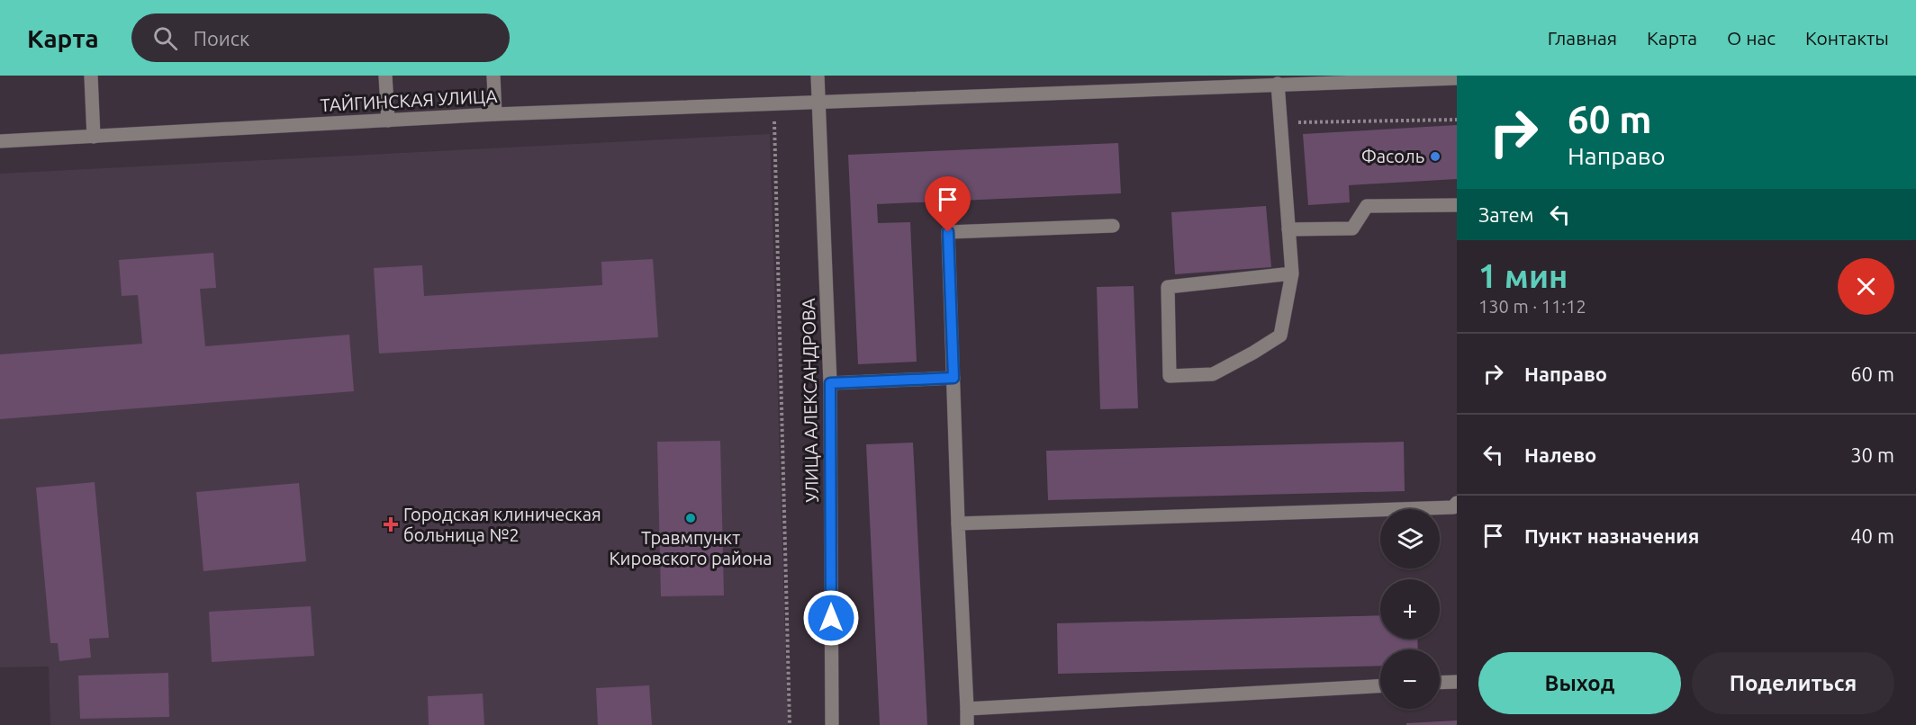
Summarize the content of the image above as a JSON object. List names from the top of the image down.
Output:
{
  "streets": {
    "street": ["ТАЙГИНСКАЯ УЛИЦА", "УЛИЦА АЛЕКСАНДРОВА"]
  },
  "crossings": [
    ["ТАЙГИНСКАЯ УЛИЦА", "УЛИЦА АЛЕКСАНДРОВА"]
  ],
  "places": {
    "other": ["Фасоль", "Травмпункт Кировского района"],
    "health": ["Городская клиническая больница №2"]
  },
  "page": {
    "header": "Карта",
    "search": "Поиск",
    "nav": [
      "Главная",
      "Карта",
      "О нас",
      "Контакты"
    ],
    "turn": ["60 m", "Направо"],
    "then": "Затем",
    "heading": ["1 мин", "130 m · 11:12"],
    "list": [
      {
        "name": "Направо",
        "value": "60 m"
      },
      {
        "name": "Налево",
        "value": "30 m"
      },
      {
        "name": "Пункт назначения",
        "value": "40 m"
      }
    ],
    "map_buttons": ["+", "−"],
    "buttons": ["Выход", "Поделиться"]
  }
}
